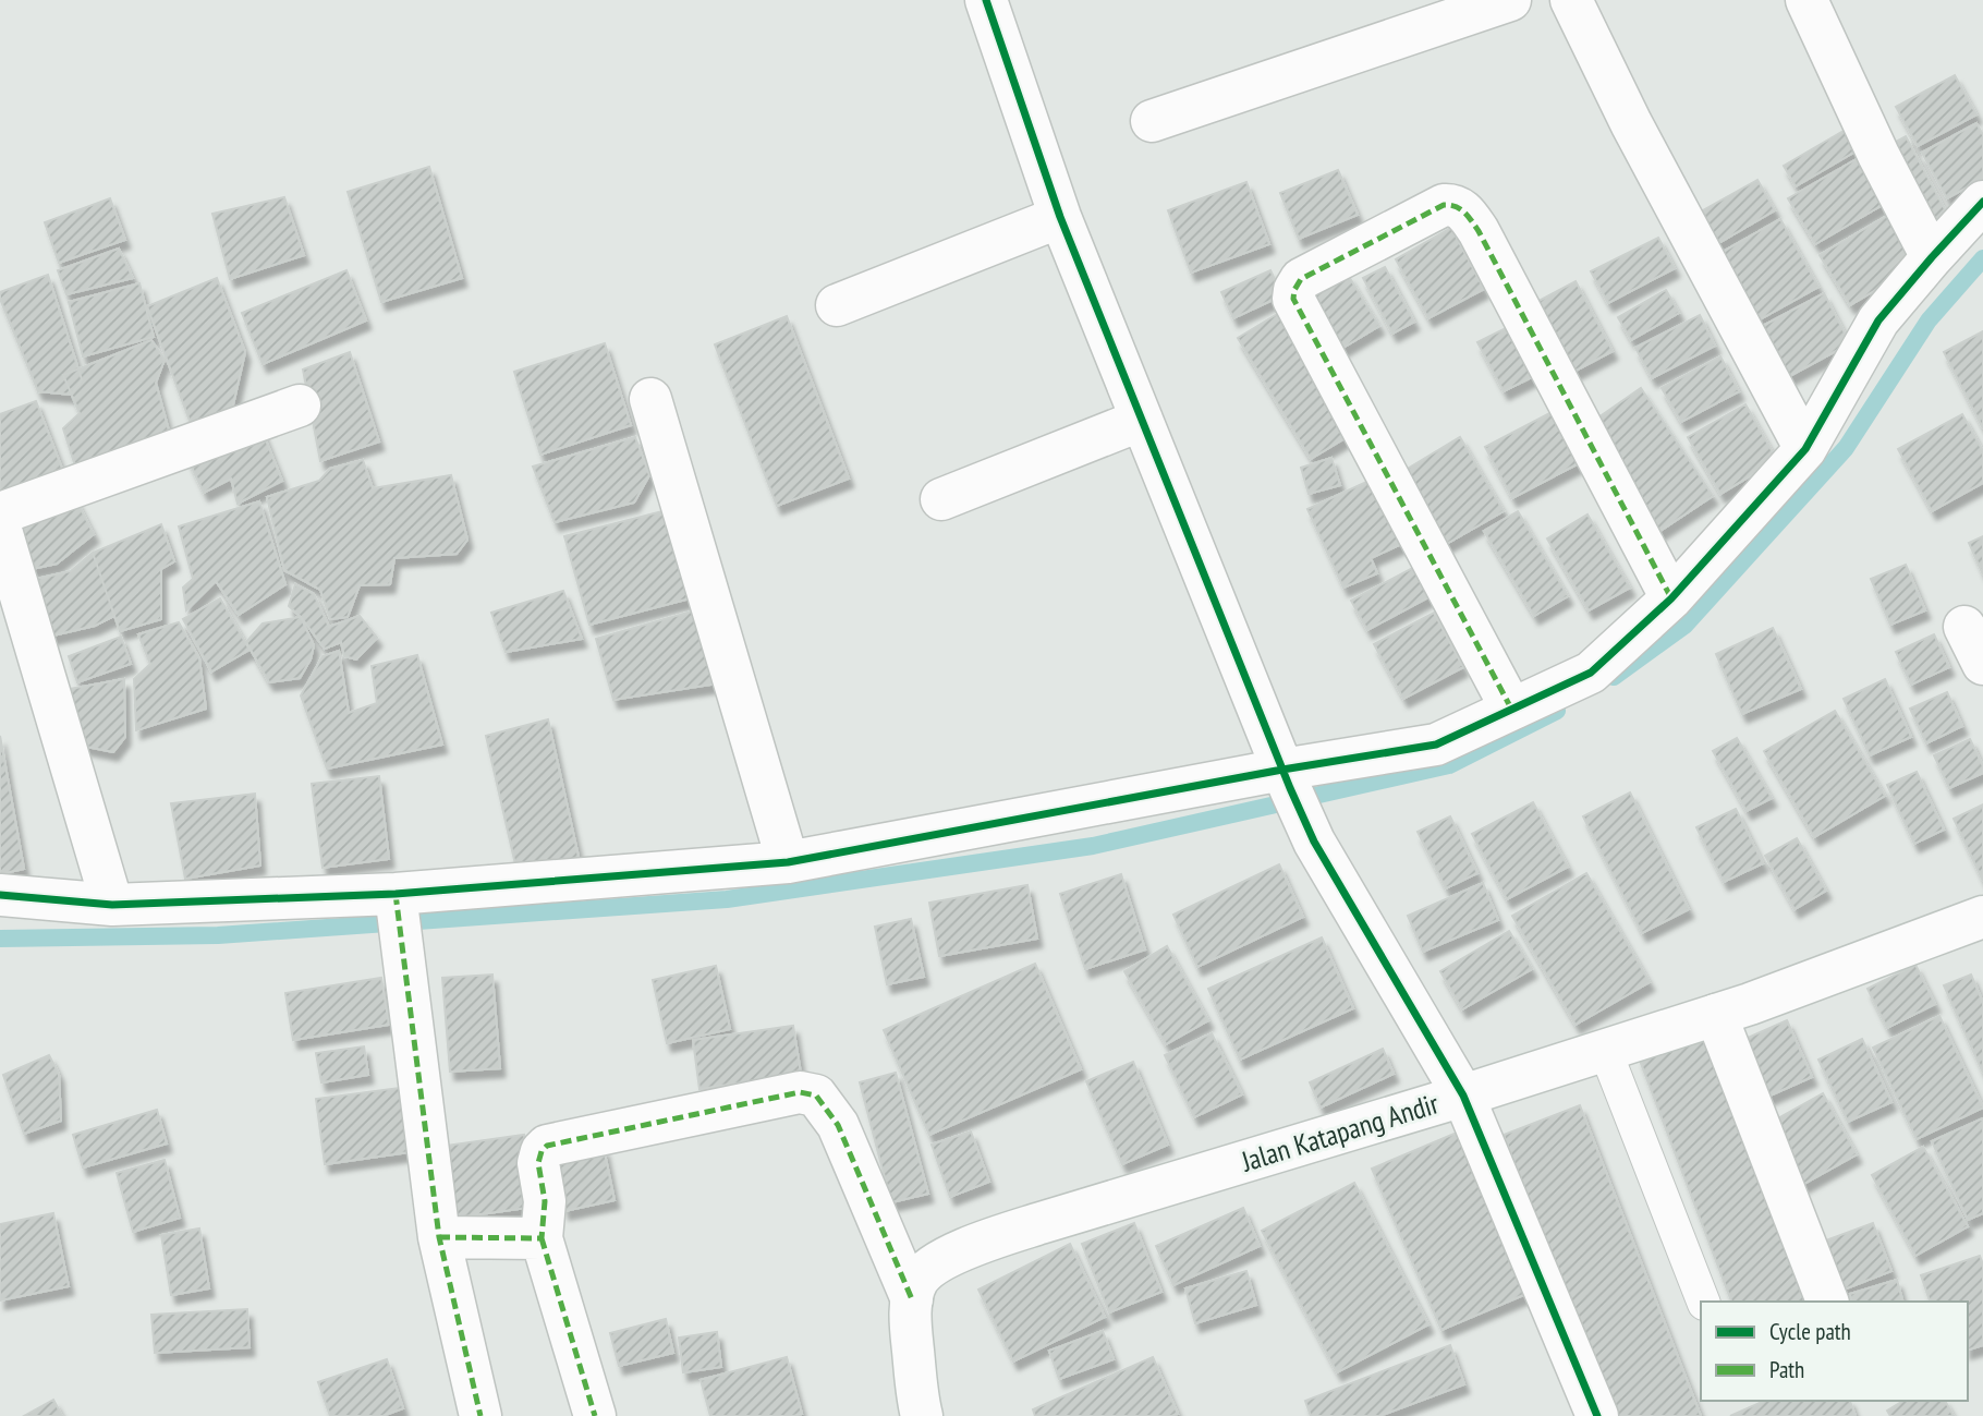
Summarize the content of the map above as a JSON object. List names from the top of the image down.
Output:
{
  "streets": {
    "street": ["Jalan Katapang Andir"]
  },
  "legend": ["Cycle path", "Path"]
}
